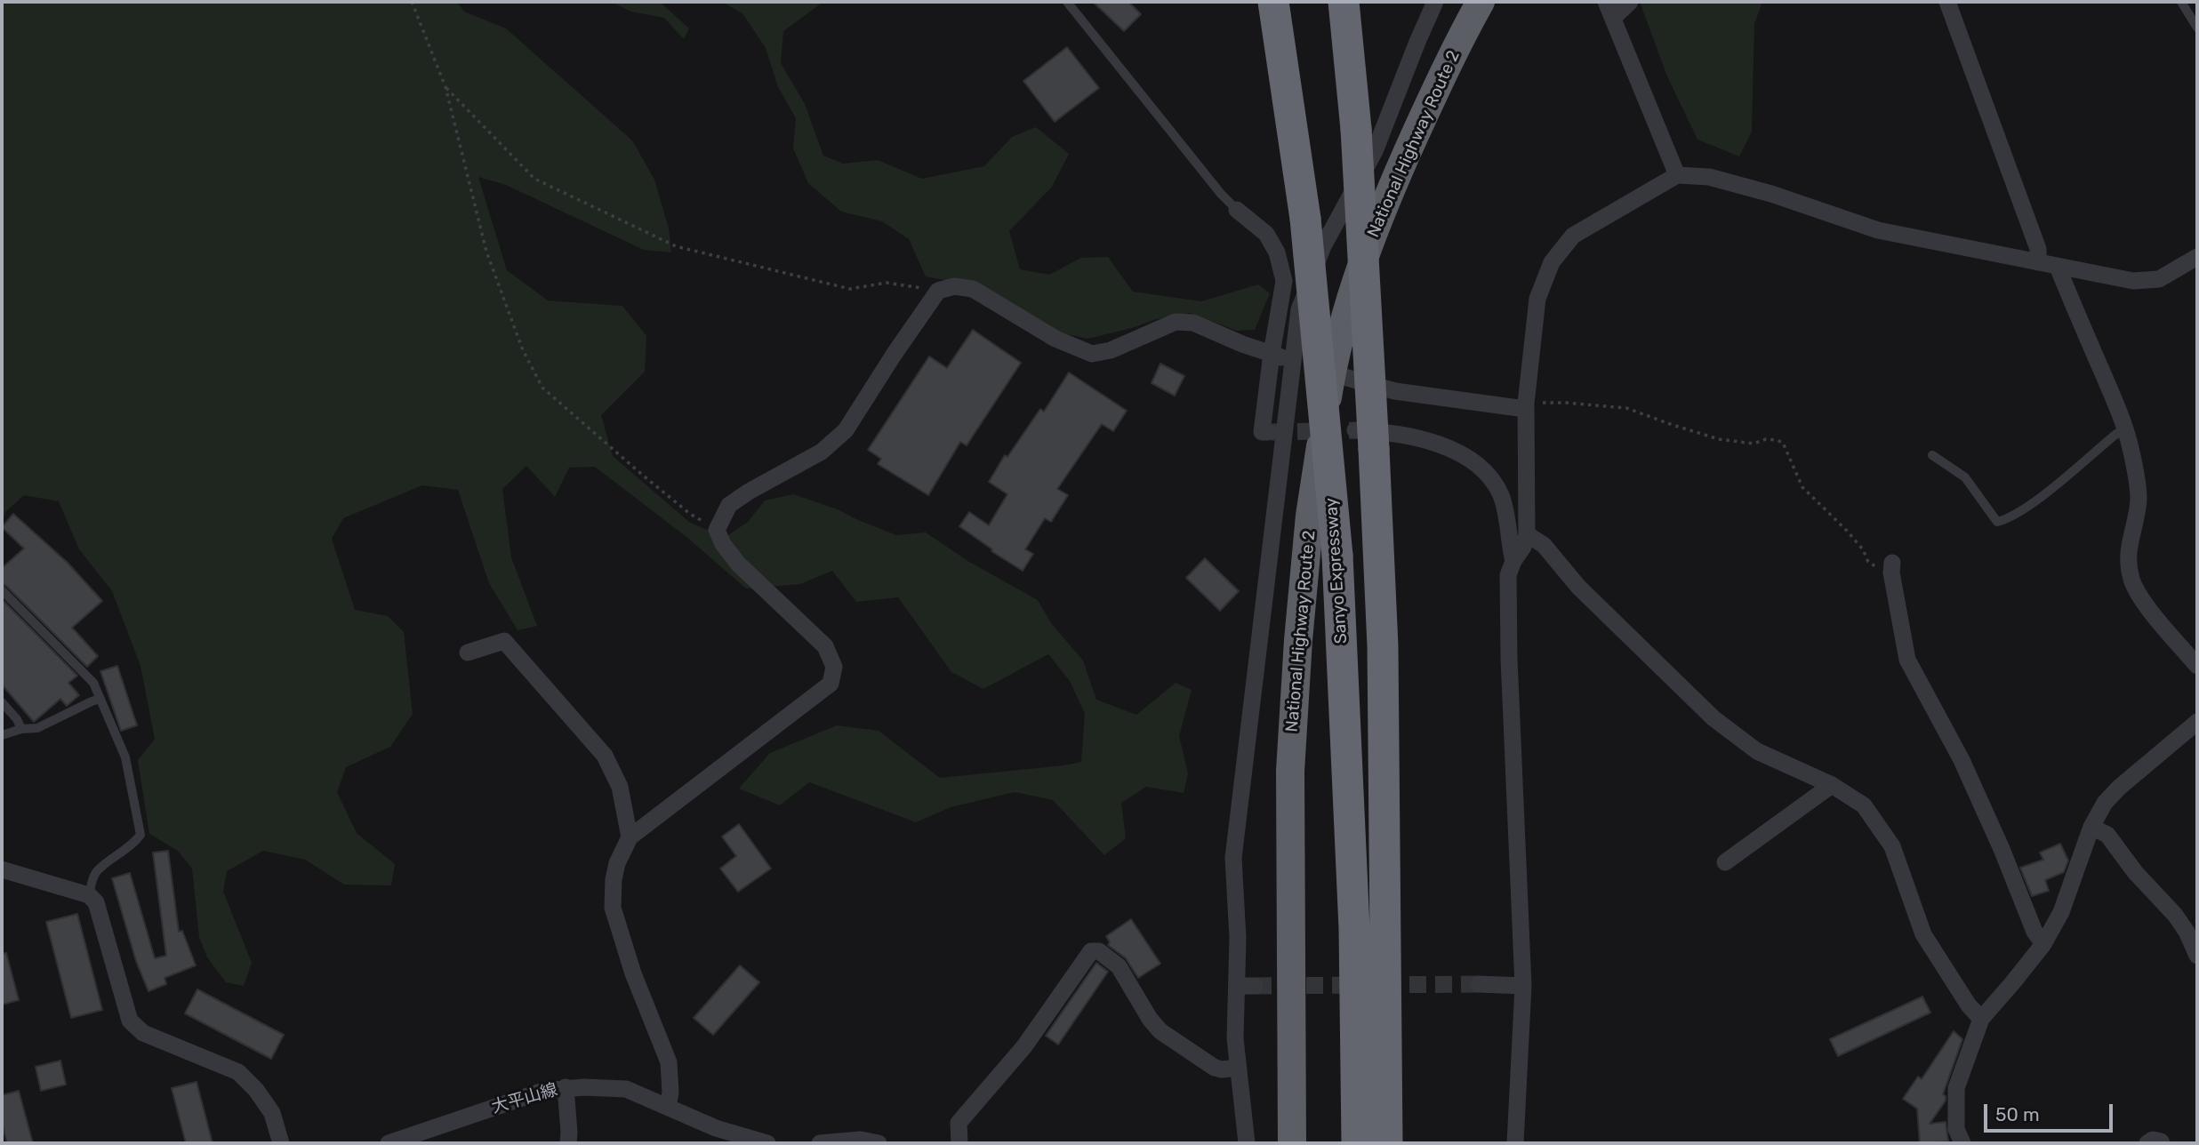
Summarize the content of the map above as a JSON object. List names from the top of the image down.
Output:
{
  "streets": {
    "highway": ["National Highway Route 2", "Sanyo Expressway"],
    "street": ["大平山線"]
  },
  "scale_bar": "50 m"
}
